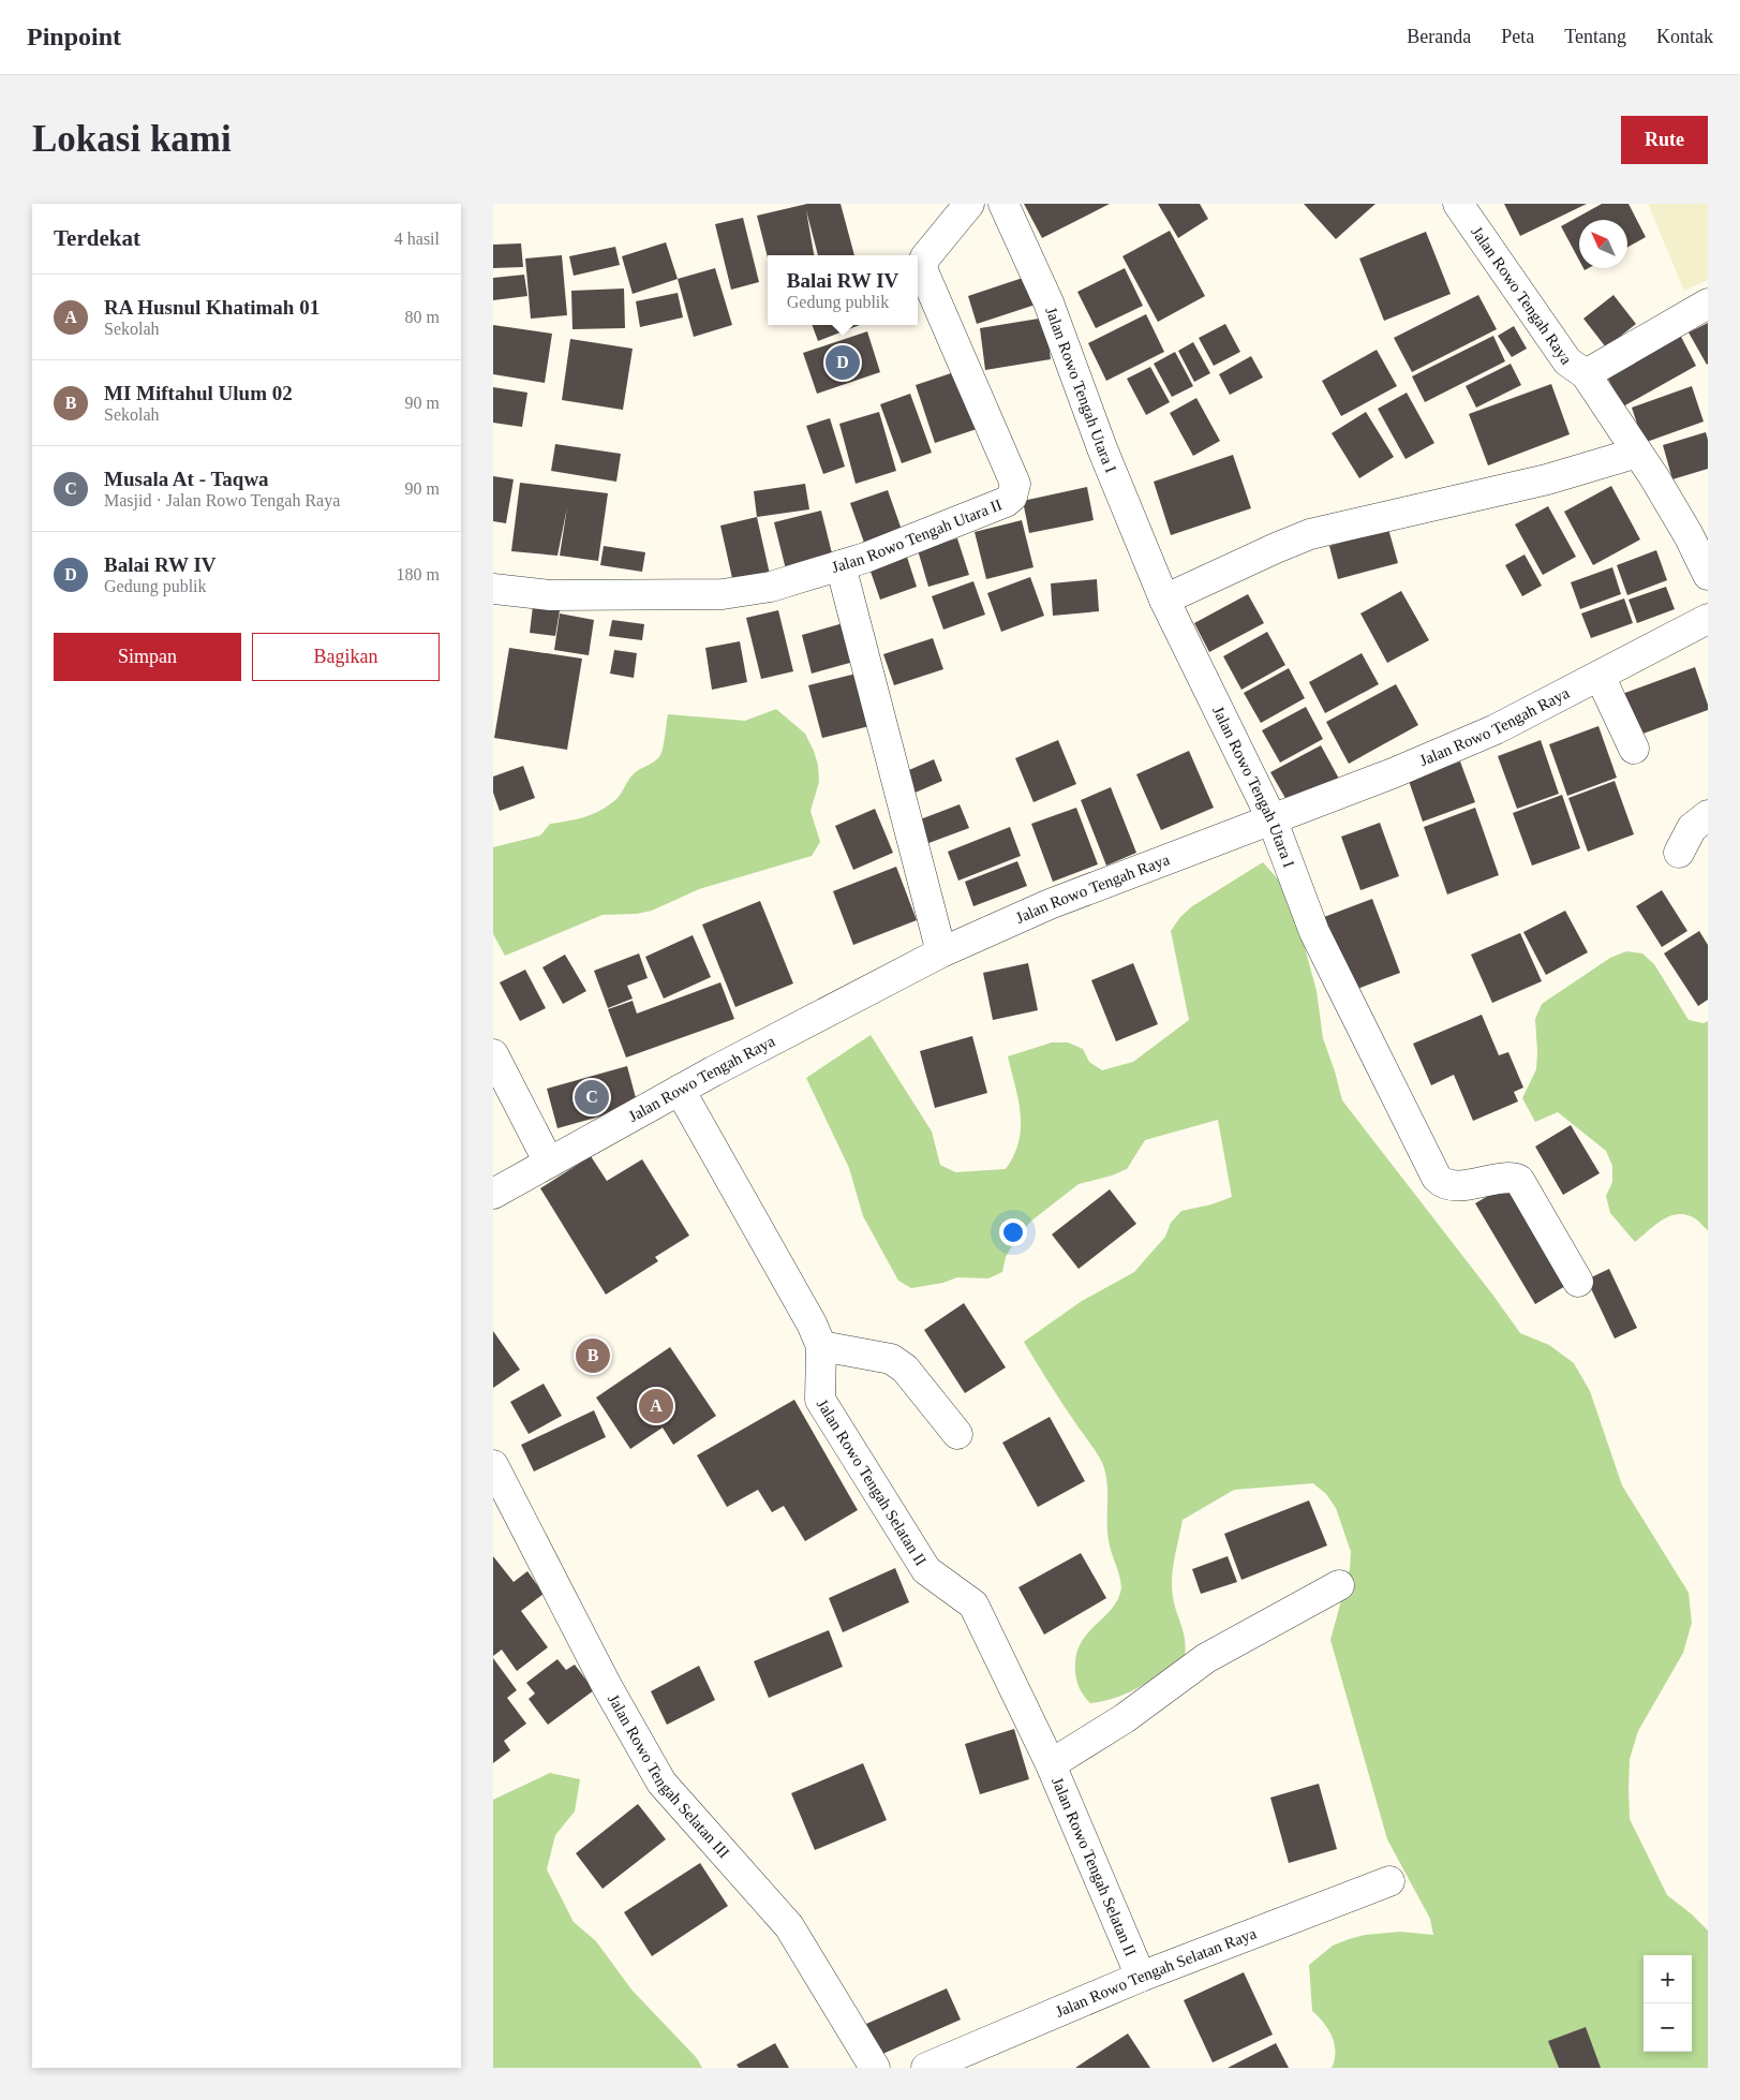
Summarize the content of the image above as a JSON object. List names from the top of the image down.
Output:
{
  "streets": {
    "street": [
      "Jalan Rowo Tengah Raya",
      "Jalan Rowo Tengah Utara I",
      "Jalan Rowo Tengah Utara II",
      "Jalan Rowo Tengah Selatan II",
      "Jalan Rowo Tengah Selatan III",
      "Jalan Rowo Tengah Selatan Raya"
    ]
  },
  "crossings": [
    ["Jalan Rowo Tengah Raya", "Jalan Rowo Tengah Utara I"],
    ["Jalan Rowo Tengah Raya", "Jalan Rowo Tengah Selatan II"],
    ["Jalan Rowo Tengah Selatan II", "Jalan Rowo Tengah Selatan Raya"]
  ],
  "north": "top left",
  "page": {
    "header": "Pinpoint",
    "nav": [
      "Beranda",
      "Peta",
      "Tentang",
      "Kontak"
    ],
    "buttons": [
      "Rute",
      ["Simpan", "Bagikan"]
    ],
    "title": "Lokasi kami",
    "heading": ["Terdekat", "4 hasil"],
    "popup": ["Balai RW IV", "Gedung publik"],
    "list": [
      {
        "mark": "A",
        "name": "RA Husnul Khatimah 01",
        "note": "Sekolah",
        "value": "80 m"
      },
      {
        "mark": "B",
        "name": "MI Miftahul Ulum 02",
        "note": "Sekolah",
        "value": "90 m"
      },
      {
        "mark": "C",
        "name": "Musala At - Taqwa",
        "note": "Masjid · Jalan Rowo Tengah Raya",
        "value": "90 m"
      },
      {
        "mark": "D",
        "name": "Balai RW IV",
        "note": "Gedung publik",
        "value": "180 m"
      }
    ],
    "pins": [
      "D",
      "C",
      "B",
      "A"
    ],
    "map_buttons": ["+", "−"]
  }
}
